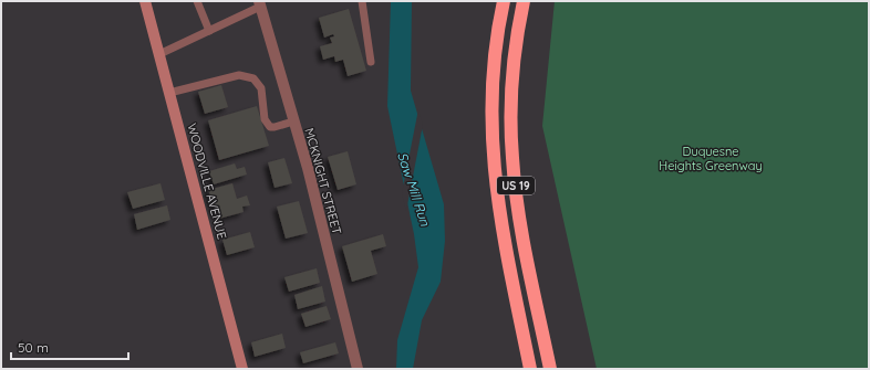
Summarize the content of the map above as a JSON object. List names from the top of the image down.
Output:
{
  "streets": {
    "highway": ["US 19"],
    "street": ["WOODVILLE AVENUE", "MCKNIGHT STREET"]
  },
  "water": ["Saw Mill Run"],
  "parks": ["Duquesne Heights Greenway"],
  "scale_bar": "50 m"
}
